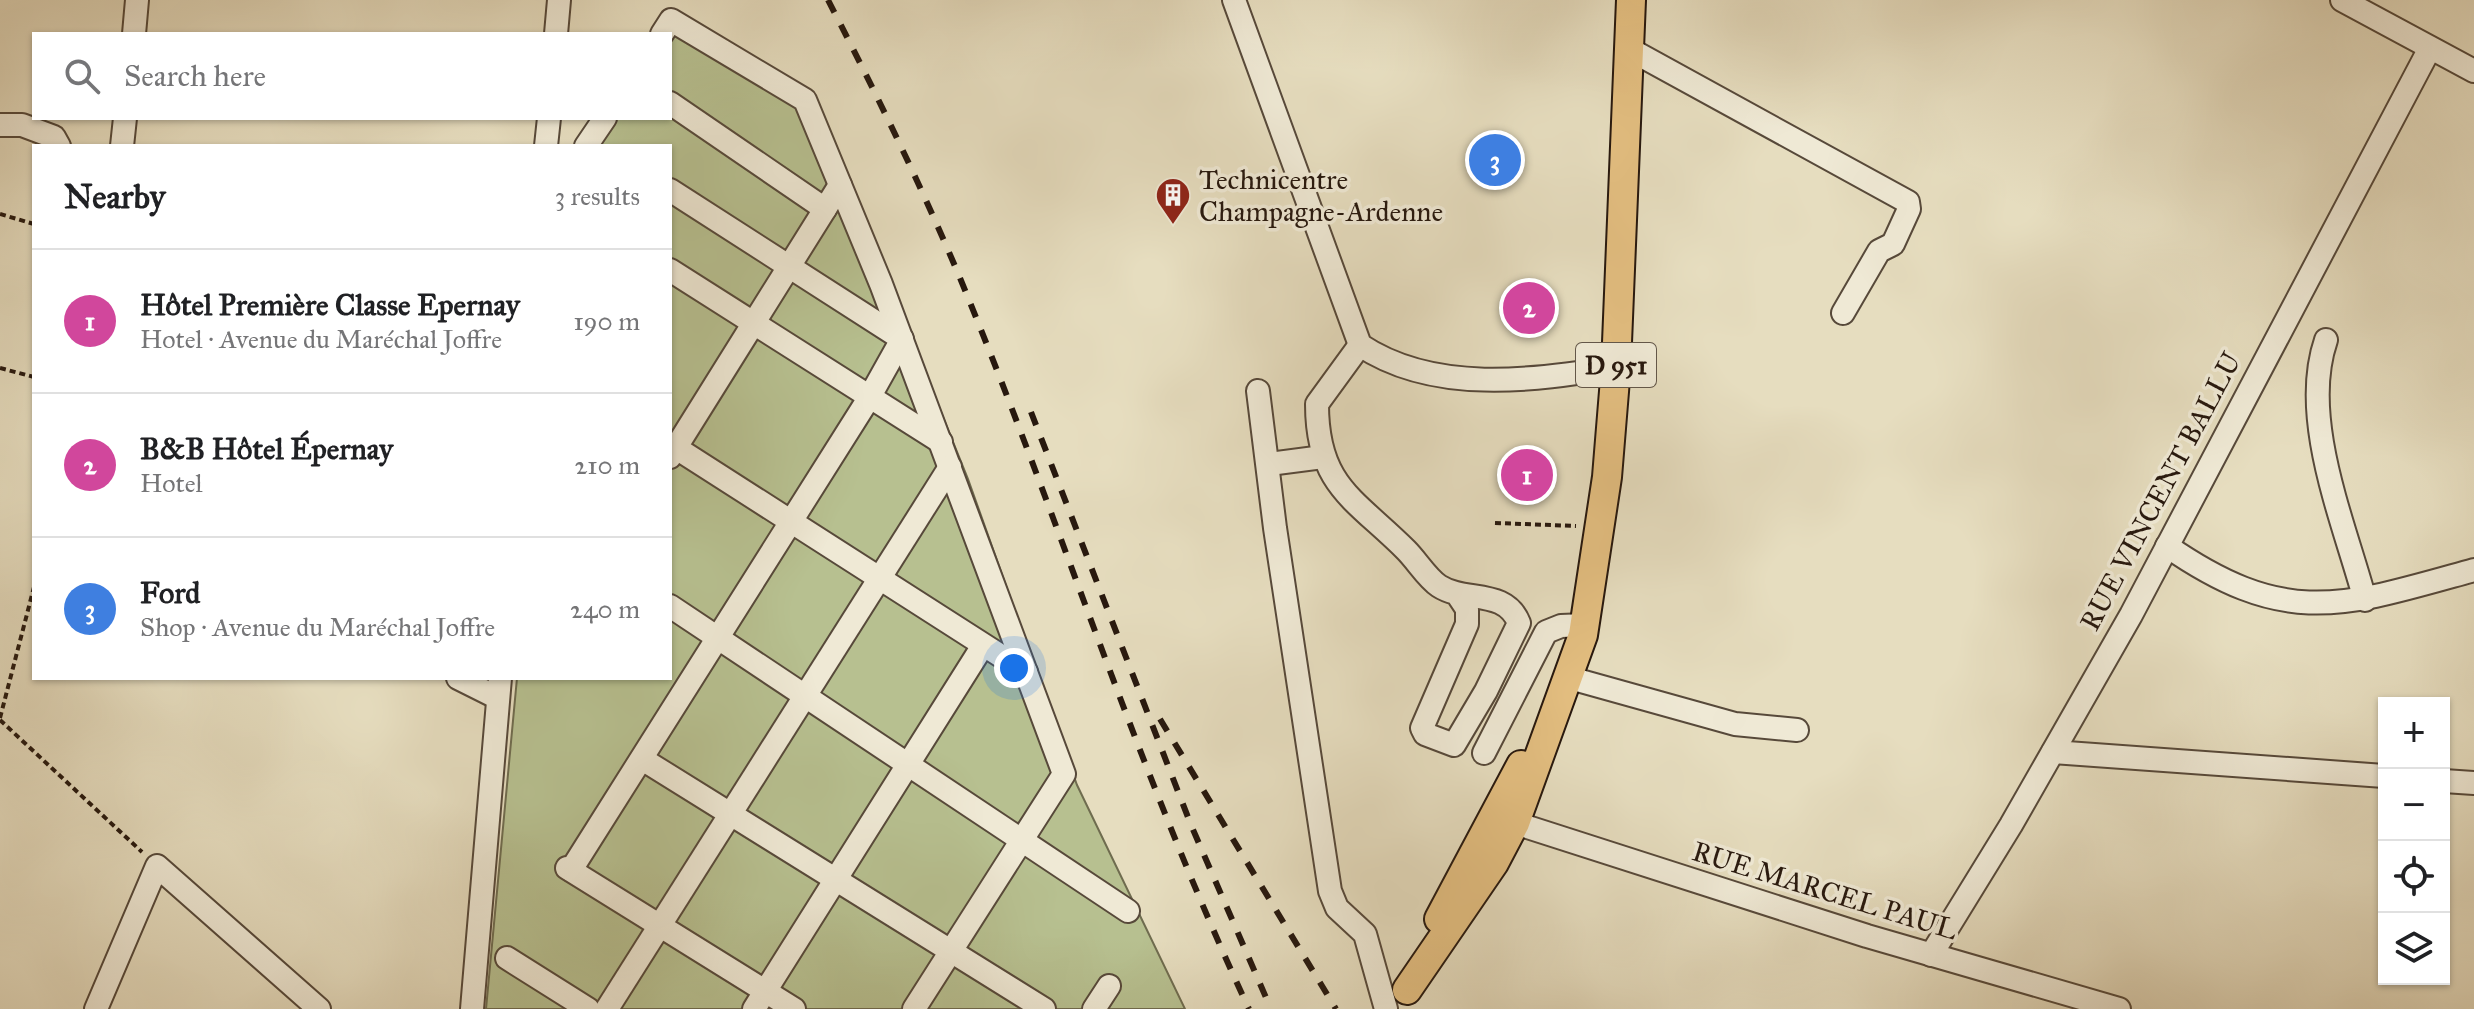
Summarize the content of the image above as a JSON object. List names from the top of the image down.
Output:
{
  "streets": {
    "main road": ["D 951"],
    "street": ["RUE VINCENT BALLU", "RUE MARCEL PAUL"]
  },
  "crossings": [
    ["D 951", "RUE MARCEL PAUL"],
    ["RUE VINCENT BALLU", "RUE MARCEL PAUL"]
  ],
  "places": {
    "building": ["Technicentre Champagne-Ardenne"]
  },
  "page": {
    "search": "Search here",
    "pins": ["3", "2", "1"],
    "heading": ["Nearby", "3 results"],
    "list": [
      {
        "mark": "1",
        "name": "Hôtel Première Classe Epernay",
        "note": "Hotel · Avenue du Maréchal Joffre",
        "value": "190 m"
      },
      {
        "mark": "2",
        "name": "B&B Hôtel Épernay",
        "note": "Hotel",
        "value": "210 m"
      },
      {
        "mark": "3",
        "name": "Ford",
        "note": "Shop · Avenue du Maréchal Joffre",
        "value": "240 m"
      }
    ],
    "map_buttons": ["+", "−"]
  }
}
